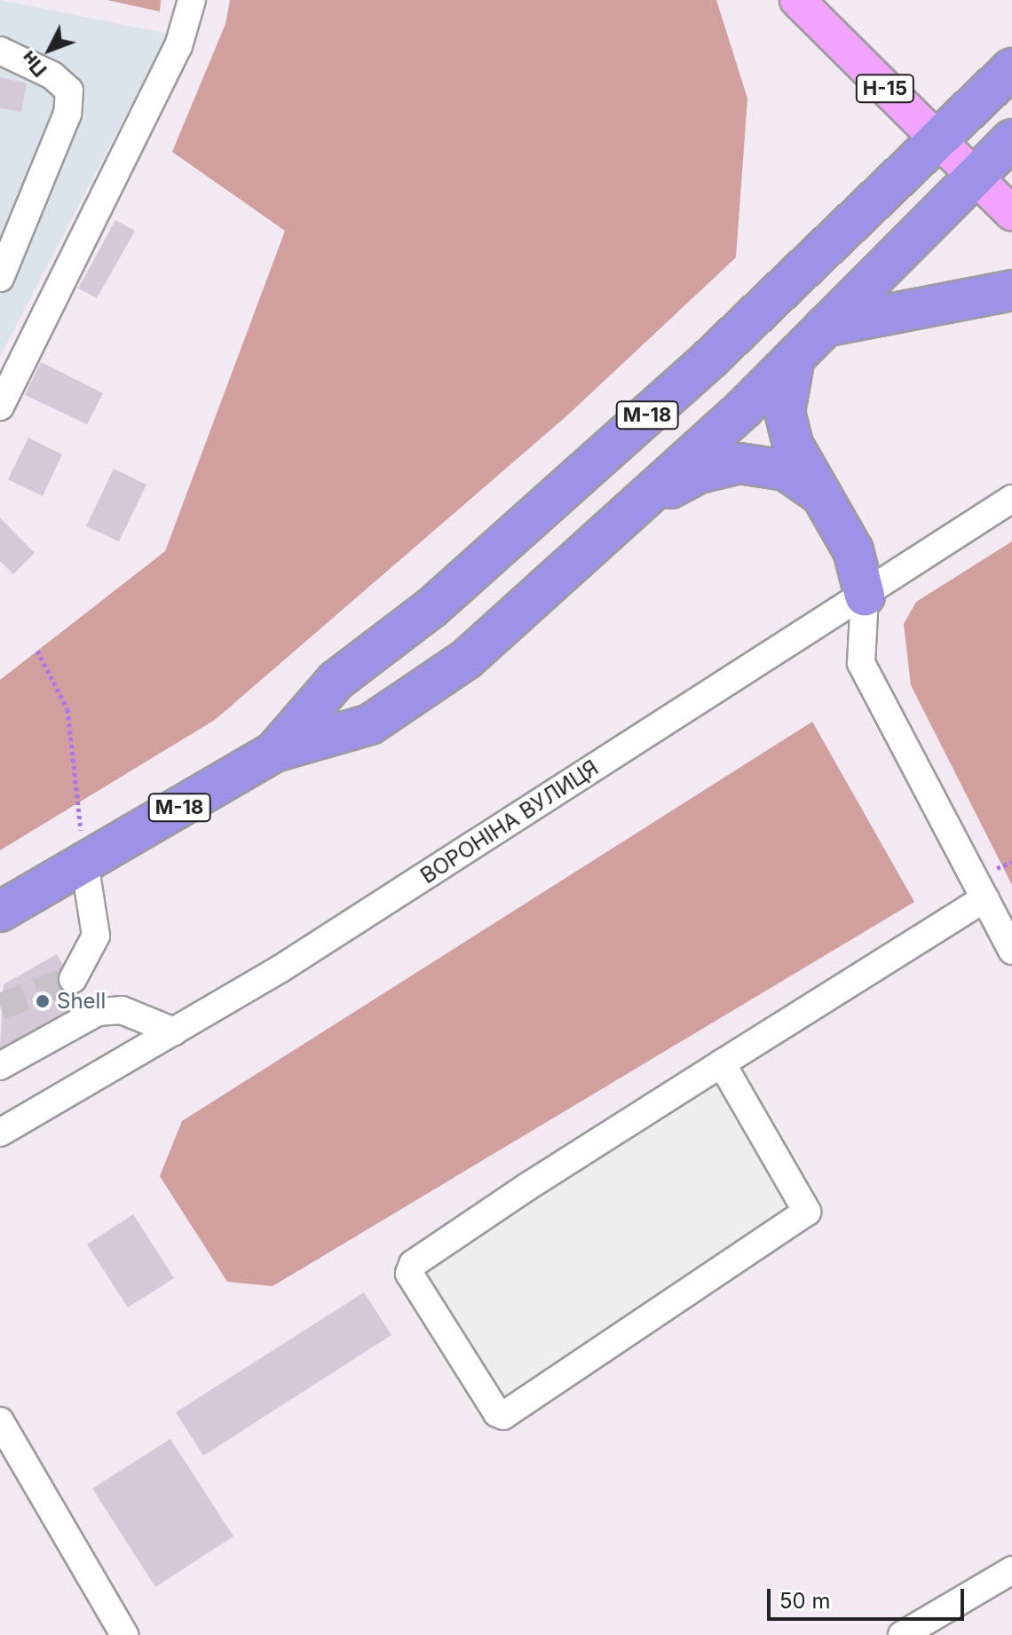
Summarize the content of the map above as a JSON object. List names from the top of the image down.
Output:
{
  "streets": {
    "highway": ["М-18"],
    "main road": ["Н-15"],
    "street": ["ВОРОНІНА ВУЛИЦЯ"]
  },
  "crossings": [
    ["Н-15", "М-18"]
  ],
  "places": ["Shell"],
  "scale_bar": "50 m",
  "north": "bottom left"
}
